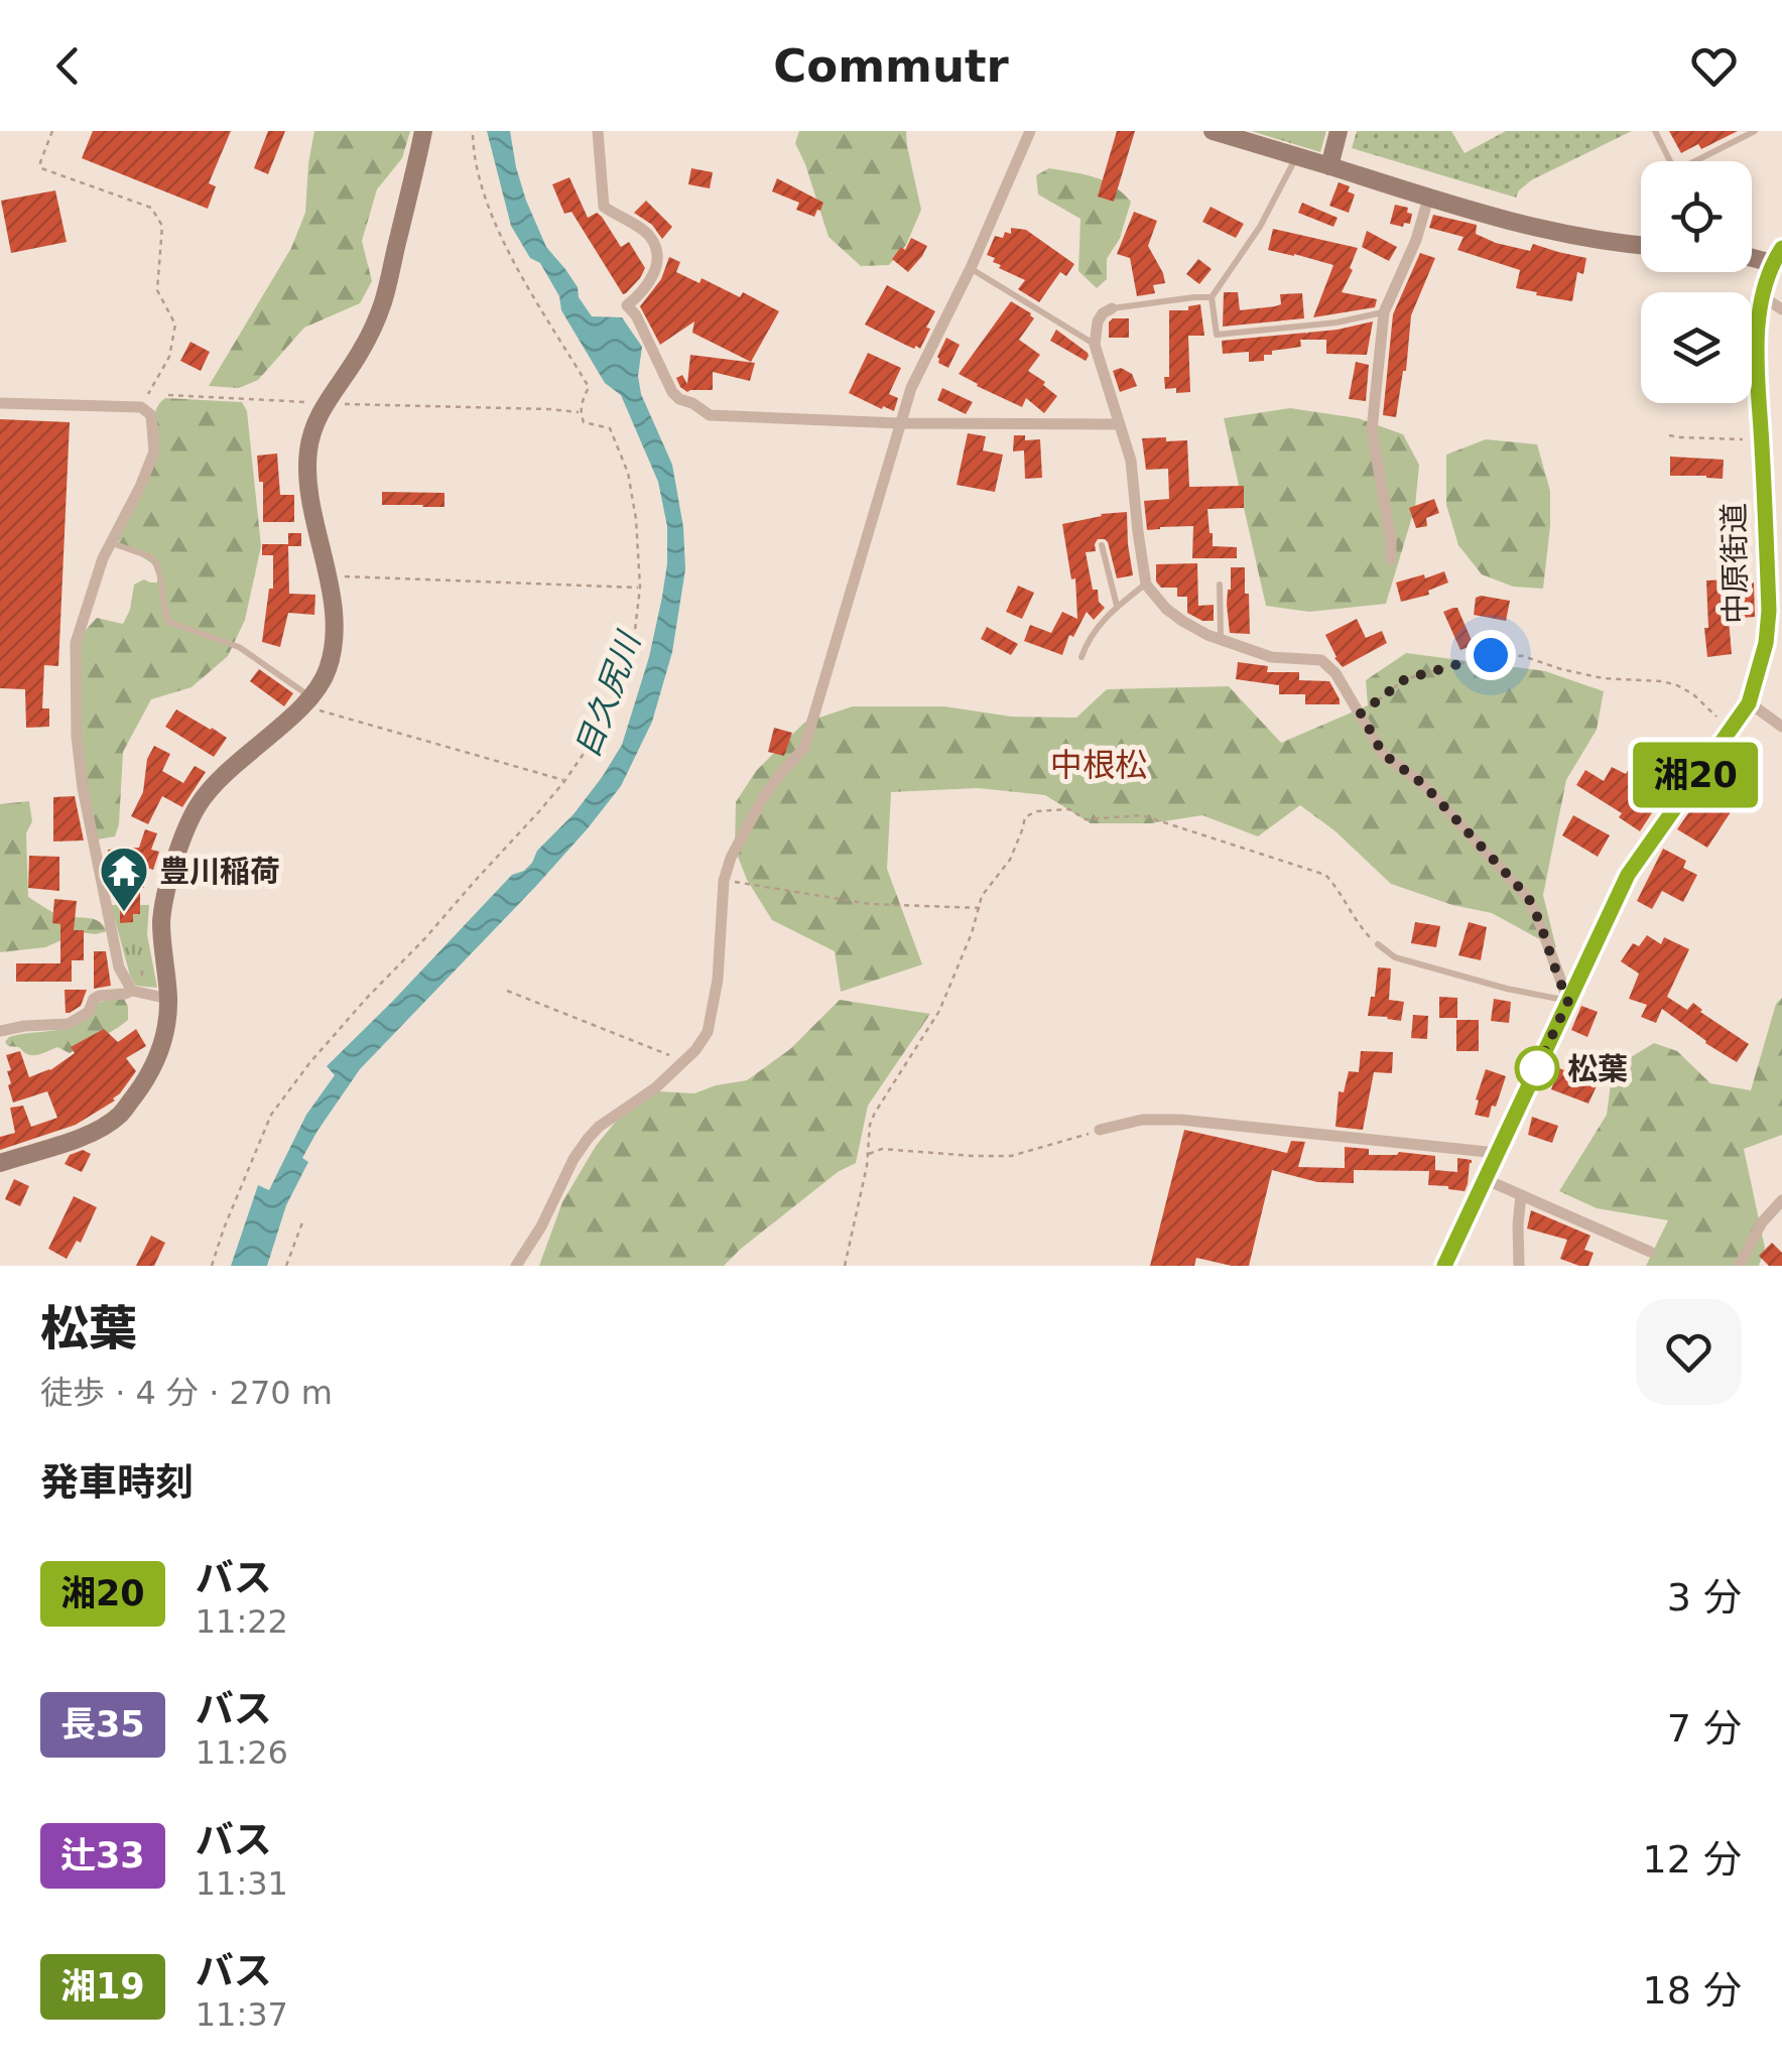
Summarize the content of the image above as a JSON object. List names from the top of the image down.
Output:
{
  "streets": {
    "main road": ["中原街道"]
  },
  "districts": ["中根松"],
  "water": ["目久尻川"],
  "places": {
    "temple": ["豊川稲荷"],
    "other": ["松葉"]
  },
  "lines": ["bus line 湘20"],
  "page": {
    "header": "Commutr",
    "on_map": "湘20",
    "heading": [
      ["松葉", "徒歩 · 4 分 · 270 m"],
      "発車時刻"
    ],
    "list": [
      {
        "mark": "湘20",
        "name": "バス",
        "note": "11:22",
        "value": "3 分"
      },
      {
        "mark": "長35",
        "name": "バス",
        "note": "11:26",
        "value": "7 分"
      },
      {
        "mark": "辻33",
        "name": "バス",
        "note": "11:31",
        "value": "12 分"
      },
      {
        "mark": "湘19",
        "name": "バス",
        "note": "11:37",
        "value": "18 分"
      }
    ]
  }
}
